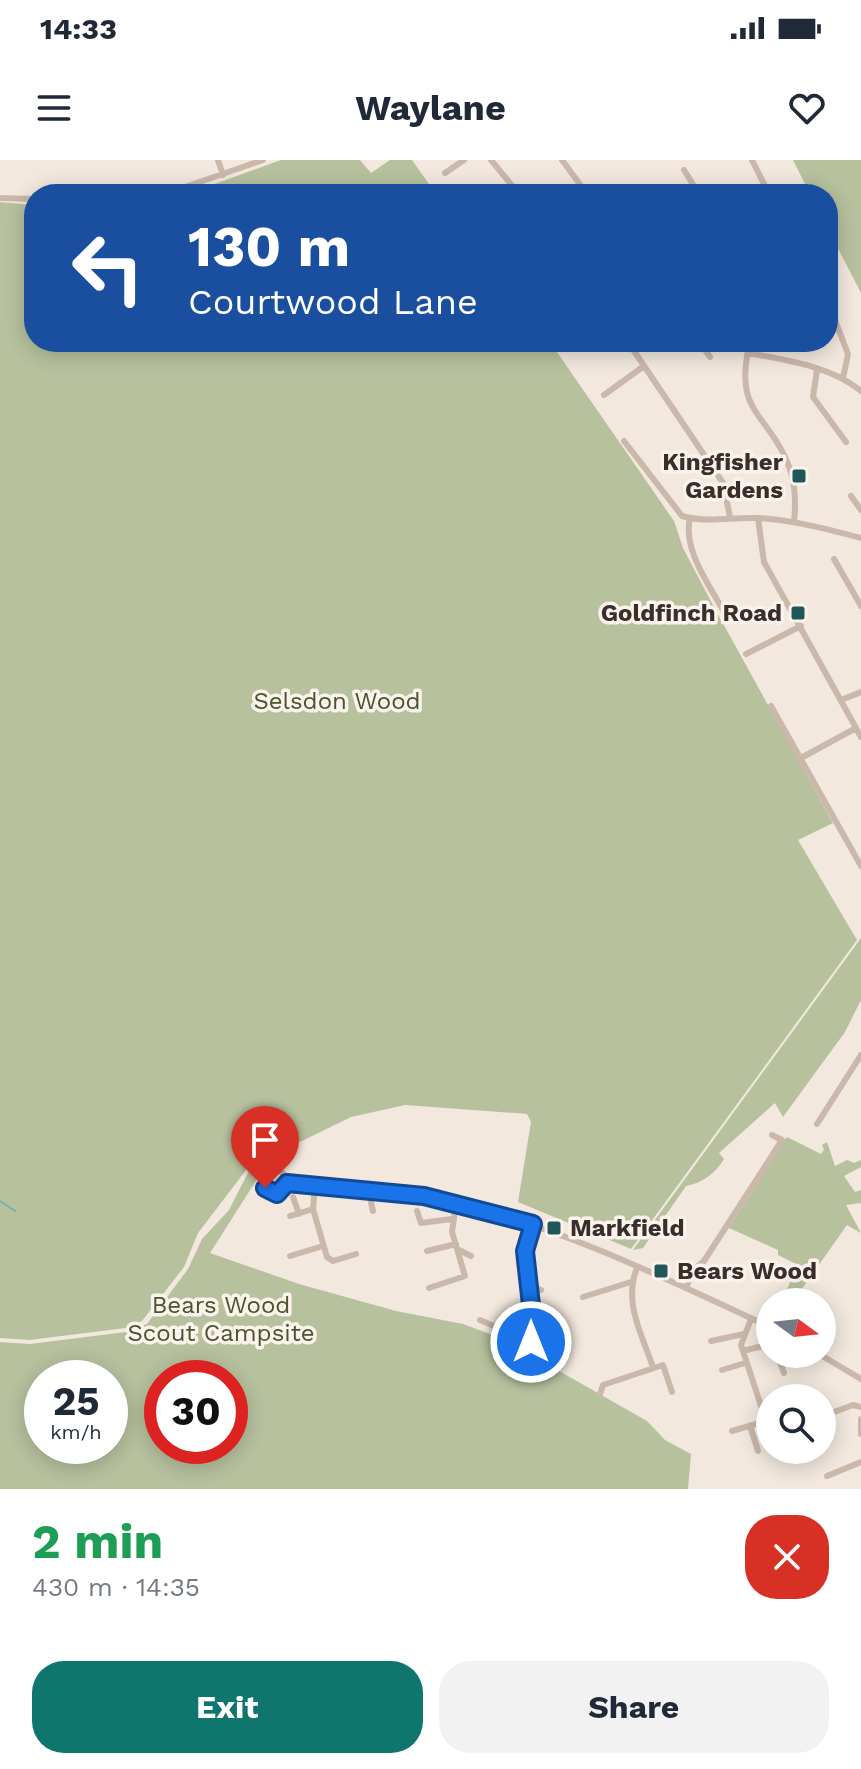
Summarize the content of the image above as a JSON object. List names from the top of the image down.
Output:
{
  "parks": ["Selsdon Wood", "Bears Wood Scout Campsite"],
  "places": {
    "transit": [
      "Kingfisher Gardens",
      "Goldfinch Road",
      "Markfield",
      "Bears Wood"
    ]
  },
  "north": "right",
  "page": {
    "status": "14:33",
    "header": "Waylane",
    "turn": ["130 m", "Courtwood Lane"],
    "speed": "25 km/h",
    "limit": "30",
    "heading": ["2 min", "430 m · 14:35"],
    "buttons": ["Exit", "Share"]
  }
}
